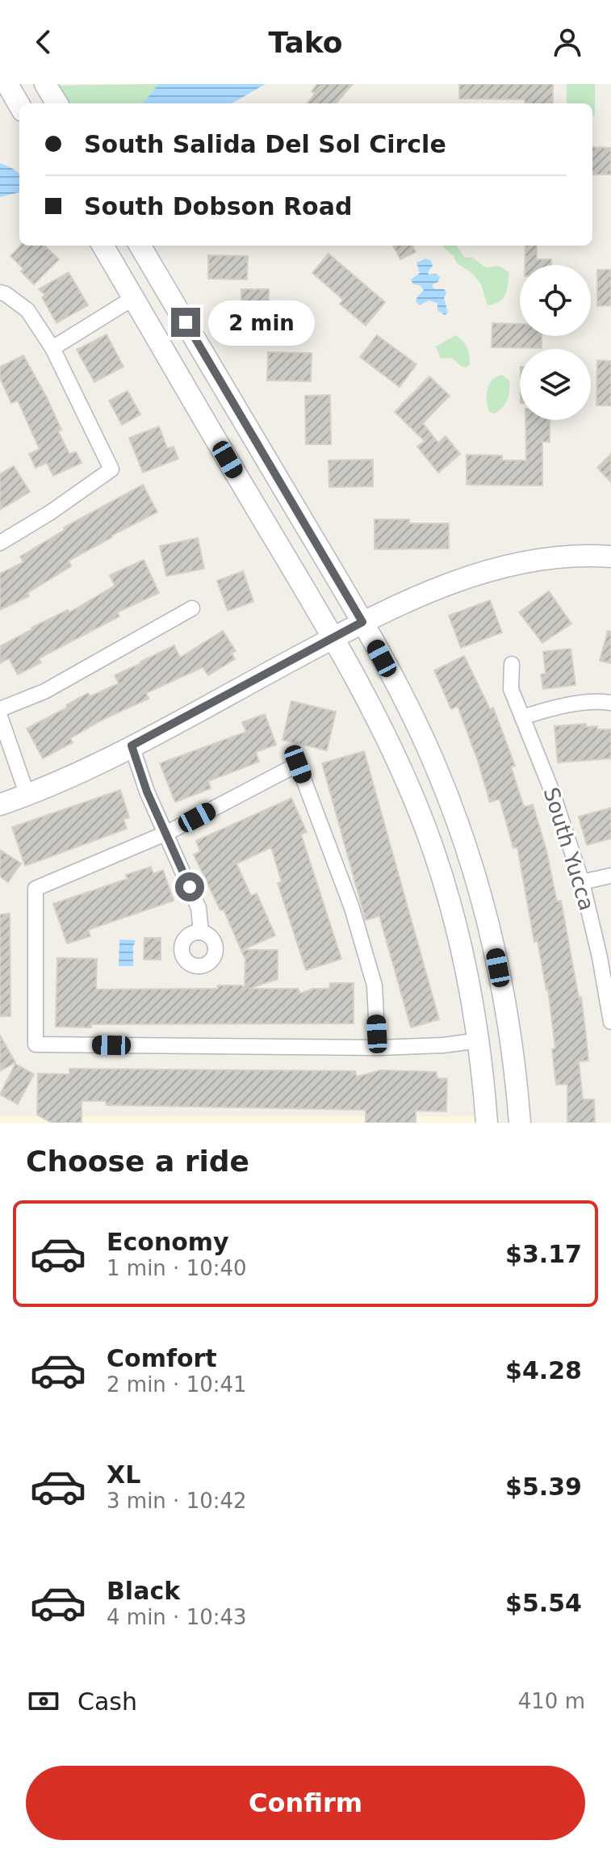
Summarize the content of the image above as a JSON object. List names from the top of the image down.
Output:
{
  "streets": {
    "street": ["South Yucca"]
  },
  "page": {
    "header": "Tako",
    "banner": ["South Salida Del Sol Circle", "South Dobson Road"],
    "bubble": "2 min",
    "heading": "Choose a ride",
    "list": [
      {
        "name": "Economy",
        "note": "1 min · 10:40",
        "value": "$3.17"
      },
      {
        "name": "Comfort",
        "note": "2 min · 10:41",
        "value": "$4.28"
      },
      {
        "name": "XL",
        "note": "3 min · 10:42",
        "value": "$5.39"
      },
      {
        "name": "Black",
        "note": "4 min · 10:43",
        "value": "$5.54"
      }
    ],
    "pay": ["Cash", "410 m"],
    "buttons": "Confirm"
  }
}
